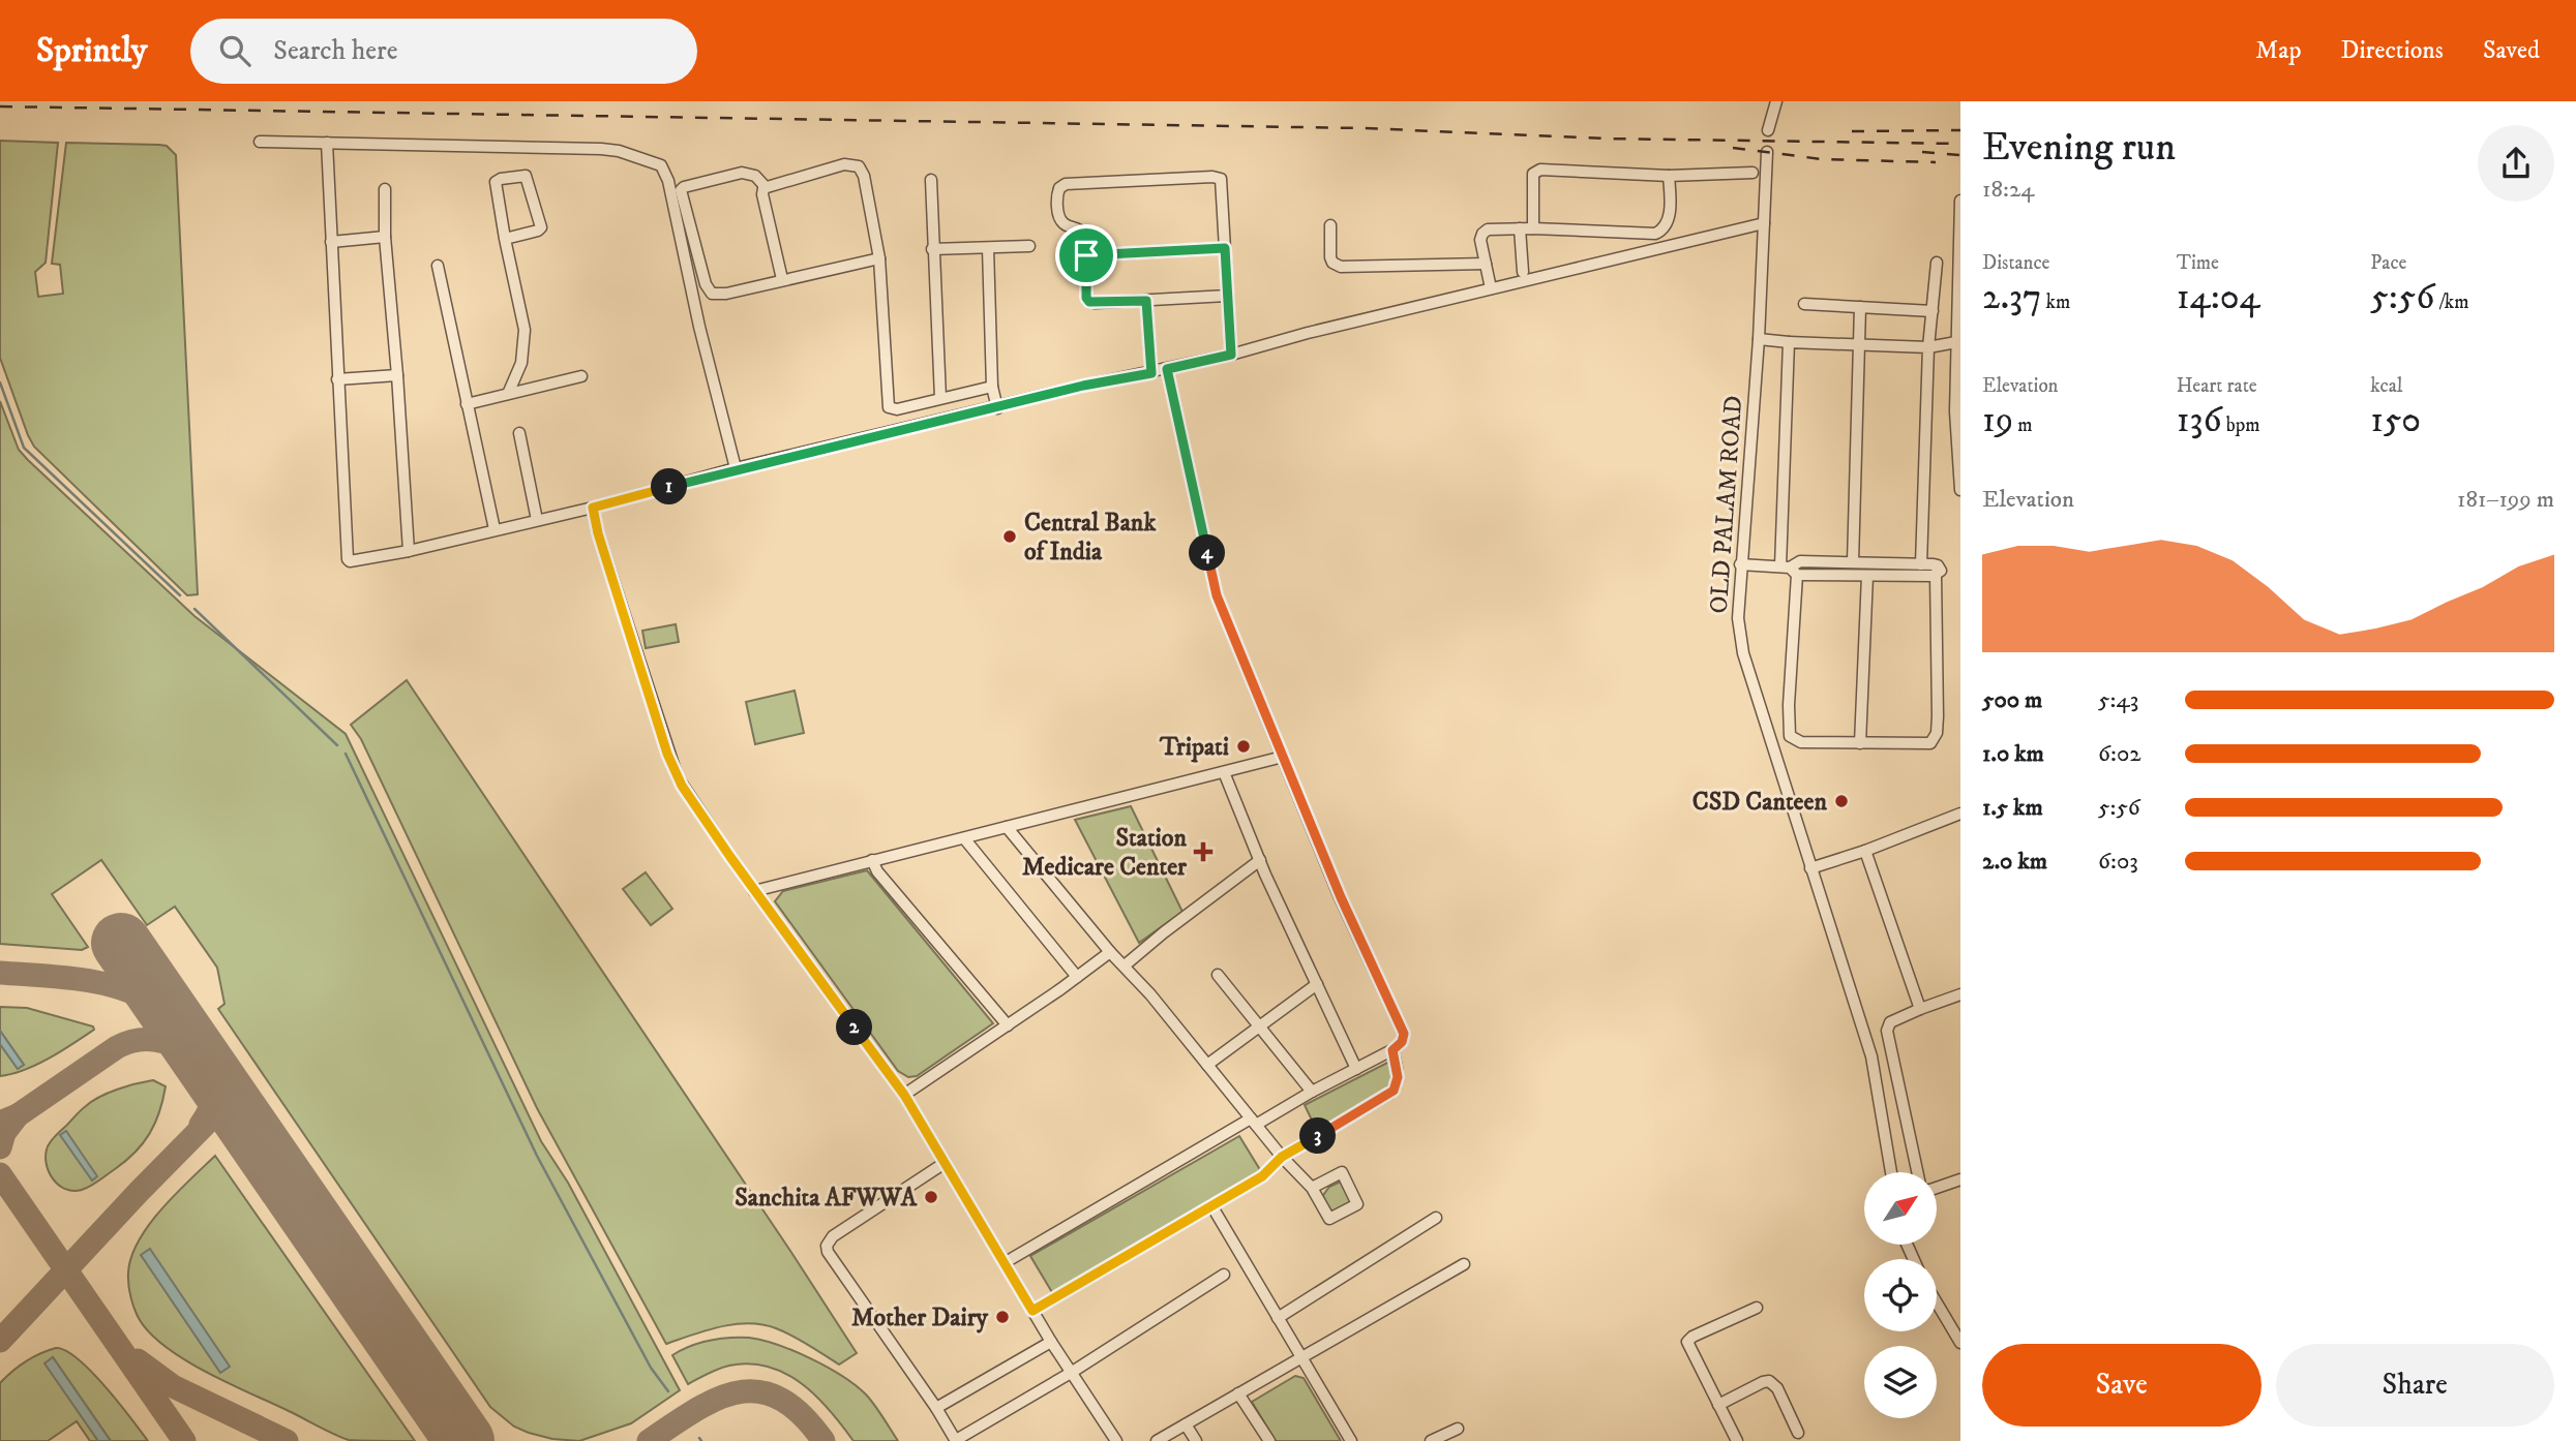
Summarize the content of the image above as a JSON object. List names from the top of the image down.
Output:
{
  "streets": {
    "street": ["OLD PALAM ROAD"]
  },
  "places": {
    "other": [
      "Central Bank of India",
      "Tripati",
      "CSD Canteen",
      "Sanchita AFWWA",
      "Mother Dairy"
    ],
    "health": ["Station Medicare Center"]
  },
  "north": "top right",
  "page": {
    "header": "Sprintly",
    "search": "Search here",
    "nav": ["Map", "Directions", "Saved"],
    "heading": ["Evening run", "18:24"],
    "stats": [
      ["Distance", "2.37 km"],
      ["Time", "14:04"],
      ["Pace", "5:56 /km"],
      ["Elevation", "19 m"],
      ["Heart rate", "136 bpm"],
      ["kcal", "150"]
    ],
    "pins": [
      "1",
      "4",
      "2",
      "3"
    ],
    "chart": ["Elevation", "181–199 m"],
    "list": [
      {
        "name": "500 m",
        "note": "5:43"
      },
      {
        "name": "1.0 km",
        "note": "6:02"
      },
      {
        "name": "1.5 km",
        "note": "5:56"
      },
      {
        "name": "2.0 km",
        "note": "6:03"
      }
    ],
    "buttons": ["Save", "Share"]
  }
}
